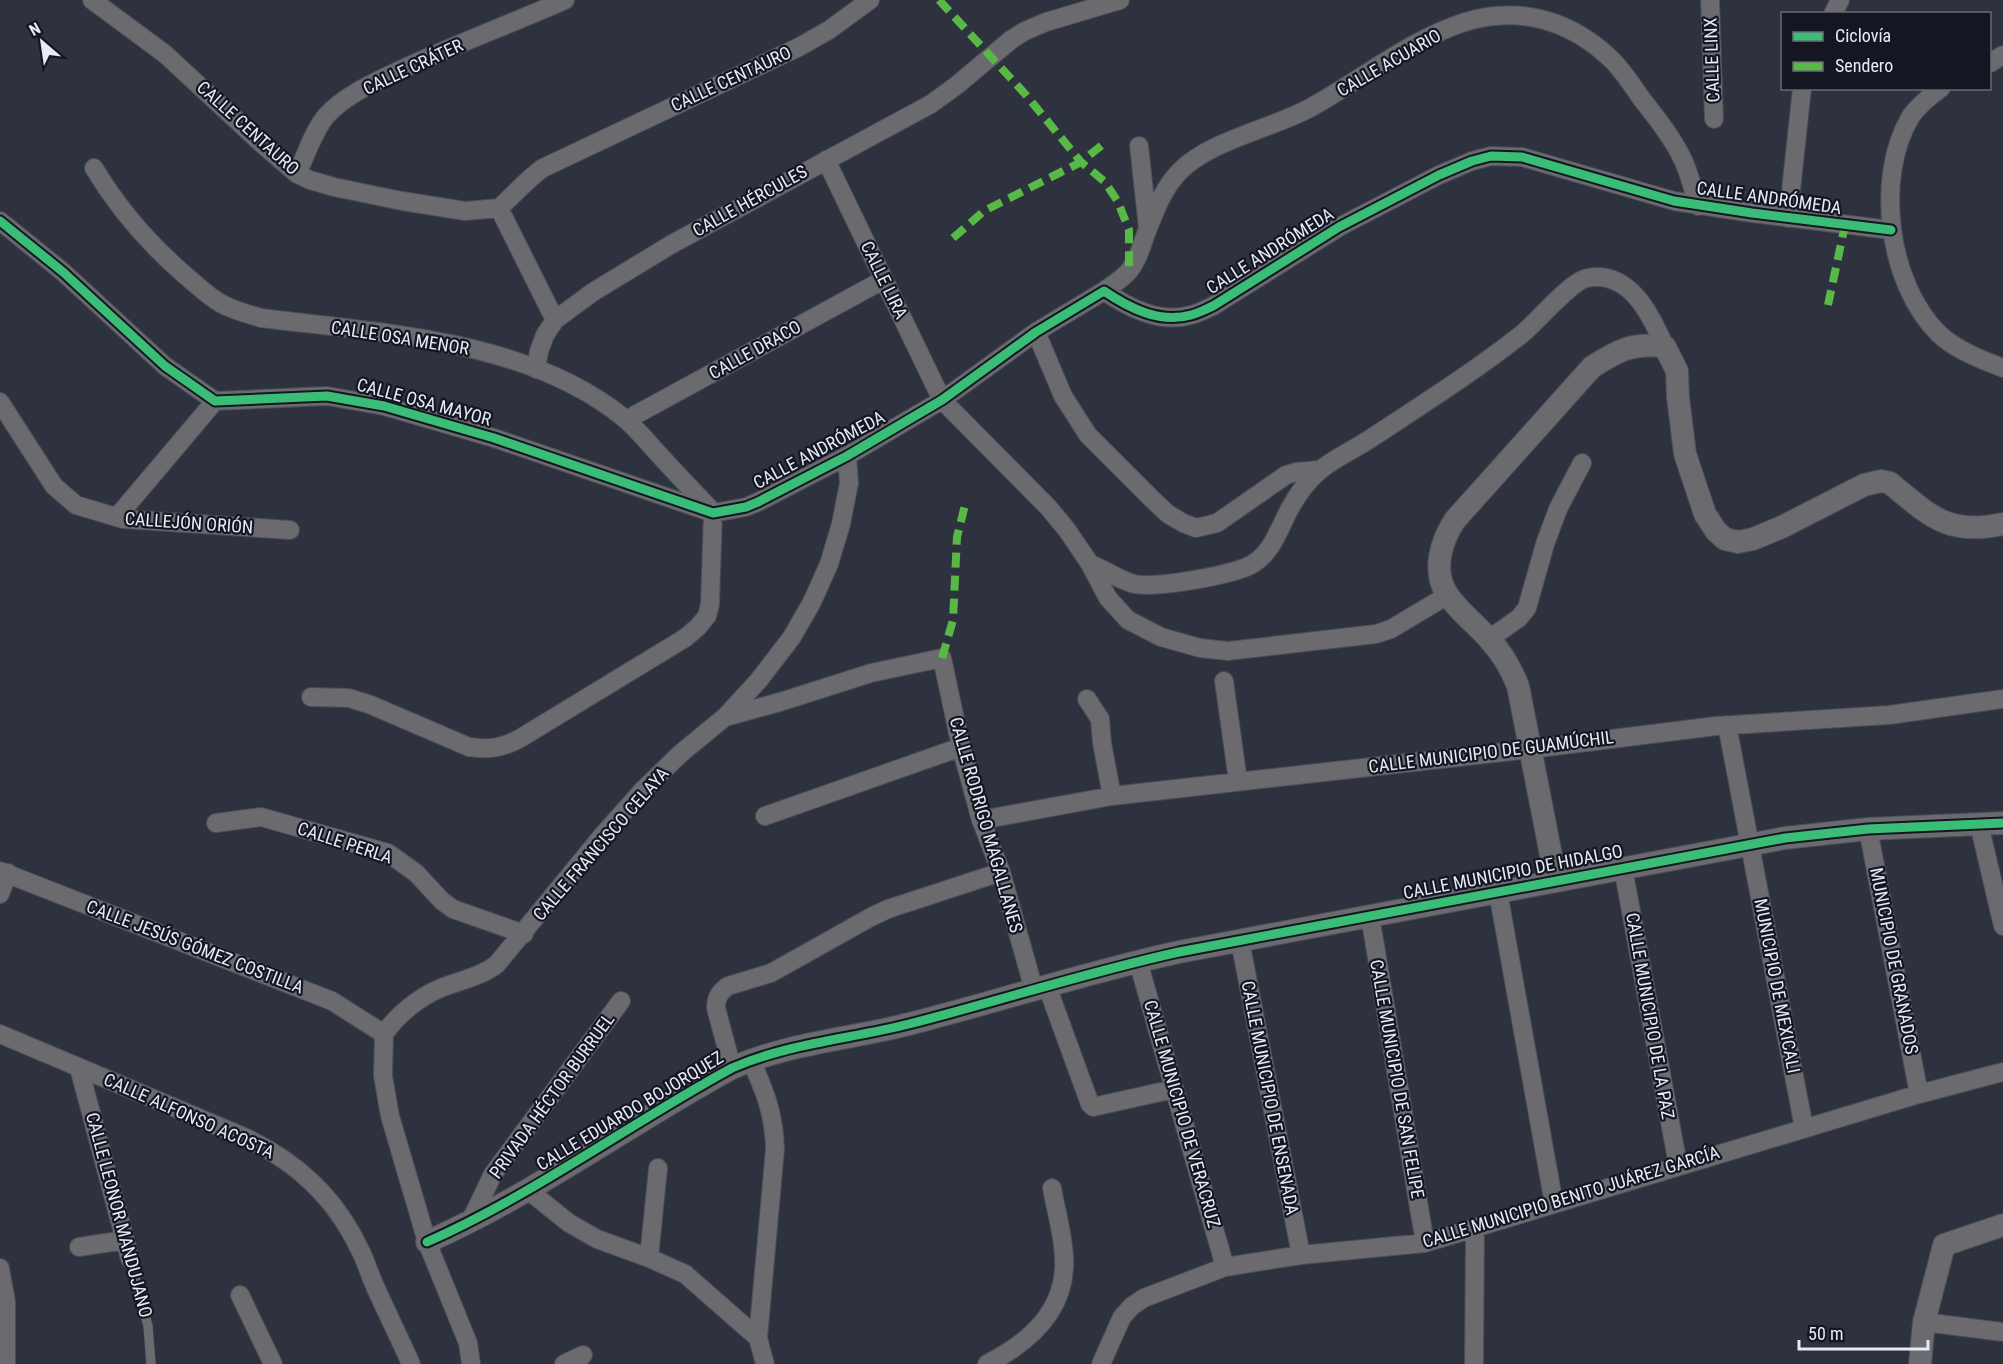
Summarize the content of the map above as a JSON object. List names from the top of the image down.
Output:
{
  "streets": {
    "street": [
      "CALLE LINX",
      "CALLE ACUARIO",
      "CALLE CRÁTER",
      "CALLE CENTAURO",
      "CALLE ANDRÓMEDA",
      "CALLE HÉRCULES",
      "CALLE LIRA",
      "CALLE OSA MENOR",
      "CALLE DRACO",
      "CALLE OSA MAYOR",
      "CALLEJÓN ORIÓN",
      "CALLE MUNICIPIO DE GUAMÚCHIL",
      "CALLE RODRIGO MAGALLANES",
      "CALLE PERLA",
      "CALLE FRANCISCO CELAYA",
      "CALLE MUNICIPIO DE HIDALGO",
      "CALLE JESÚS GÓMEZ COSTILLA",
      "MUNICIPIO DE GRANADOS",
      "MUNICIPIO DE MEXICALI",
      "CALLE MUNICIPIO DE LA PAZ",
      "CALLE MUNICIPIO DE SAN FELIPE",
      "PRIVADA HÉCTOR BURRUEL",
      "CALLE MUNICIPIO DE ENSENADA",
      "CALLE EDUARDO BOJORQUEZ",
      "CALLE MUNICIPIO DE VERACRUZ",
      "CALLE ALFONSO ACOSTA",
      "CALLE MUNICIPIO BENITO JUÁREZ GARCÍA",
      "CALLE LEONOR MANDUJANO"
    ]
  },
  "crossings": [
    ["CALLE ACUARIO", "CALLE ANDRÓMEDA"],
    ["CALLE CRÁTER", "CALLE CENTAURO"],
    ["CALLE ANDRÓMEDA", "CALLE LIRA"],
    ["CALLE ANDRÓMEDA", "CALLE OSA MENOR"],
    ["CALLE ANDRÓMEDA", "CALLE OSA MAYOR"],
    ["CALLE ANDRÓMEDA", "CALLE FRANCISCO CELAYA"],
    ["CALLE HÉRCULES", "CALLE LIRA"],
    ["CALLE HÉRCULES", "CALLE OSA MENOR"],
    ["CALLE LIRA", "CALLE DRACO"],
    ["CALLE OSA MENOR", "CALLE DRACO"],
    ["CALLE OSA MENOR", "CALLE OSA MAYOR"],
    ["CALLE MUNICIPIO DE GUAMÚCHIL", "CALLE RODRIGO MAGALLANES"],
    ["CALLE MUNICIPIO DE GUAMÚCHIL", "MUNICIPIO DE MEXICALI"],
    ["CALLE RODRIGO MAGALLANES", "CALLE FRANCISCO CELAYA"],
    ["CALLE RODRIGO MAGALLANES", "CALLE MUNICIPIO DE HIDALGO"],
    ["CALLE RODRIGO MAGALLANES", "CALLE EDUARDO BOJORQUEZ"],
    ["CALLE RODRIGO MAGALLANES", "CALLE MUNICIPIO DE VERACRUZ"],
    ["CALLE PERLA", "CALLE FRANCISCO CELAYA"],
    ["CALLE FRANCISCO CELAYA", "CALLE JESÚS GÓMEZ COSTILLA"],
    ["CALLE MUNICIPIO DE HIDALGO", "MUNICIPIO DE GRANADOS"],
    ["CALLE MUNICIPIO DE HIDALGO", "MUNICIPIO DE MEXICALI"],
    ["CALLE MUNICIPIO DE HIDALGO", "CALLE MUNICIPIO DE LA PAZ"],
    ["CALLE MUNICIPIO DE HIDALGO", "CALLE MUNICIPIO DE SAN FELIPE"],
    ["CALLE MUNICIPIO DE HIDALGO", "CALLE MUNICIPIO DE ENSENADA"],
    ["CALLE MUNICIPIO DE HIDALGO", "CALLE EDUARDO BOJORQUEZ"],
    ["CALLE MUNICIPIO DE HIDALGO", "CALLE MUNICIPIO DE VERACRUZ"],
    ["MUNICIPIO DE GRANADOS", "CALLE MUNICIPIO BENITO JUÁREZ GARCÍA"],
    ["MUNICIPIO DE MEXICALI", "CALLE MUNICIPIO BENITO JUÁREZ GARCÍA"],
    ["CALLE MUNICIPIO DE LA PAZ", "CALLE MUNICIPIO BENITO JUÁREZ GARCÍA"],
    ["CALLE MUNICIPIO DE SAN FELIPE", "CALLE MUNICIPIO BENITO JUÁREZ GARCÍA"],
    ["PRIVADA HÉCTOR BURRUEL", "CALLE EDUARDO BOJORQUEZ"],
    ["CALLE MUNICIPIO DE ENSENADA", "CALLE MUNICIPIO BENITO JUÁREZ GARCÍA"],
    ["CALLE MUNICIPIO DE VERACRUZ", "CALLE MUNICIPIO BENITO JUÁREZ GARCÍA"],
    ["CALLE ALFONSO ACOSTA", "CALLE LEONOR MANDUJANO"]
  ],
  "legend": ["Ciclovía", "Sendero"],
  "scale_bar": "50 m",
  "north": "top left"
}
